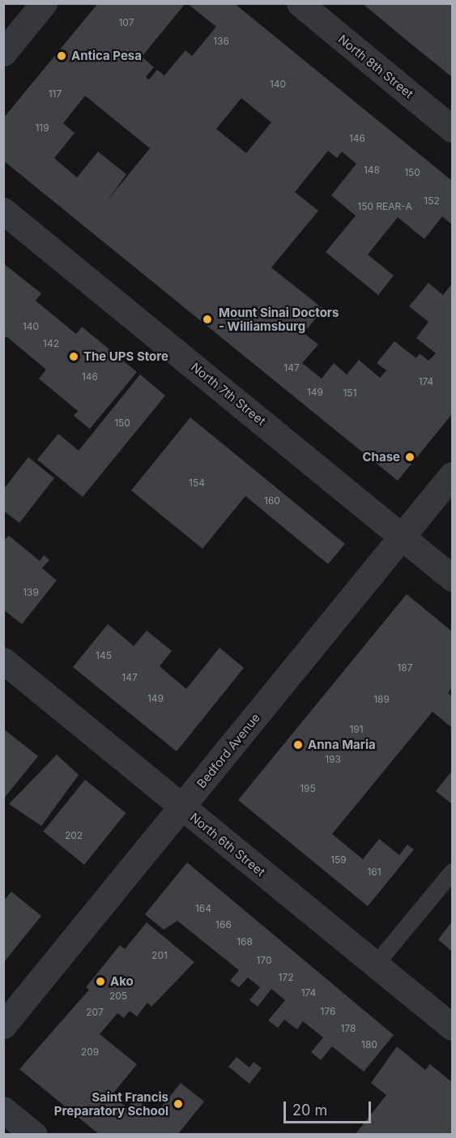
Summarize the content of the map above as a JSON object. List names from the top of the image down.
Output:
{
  "streets": {
    "street": [
      "North 8th Street",
      "North 7th Street",
      "Bedford Avenue",
      "North 6th Street"
    ]
  },
  "crossings": [
    ["North 7th Street", "Bedford Avenue"],
    ["Bedford Avenue", "North 6th Street"]
  ],
  "places": [
    "Antica Pesa",
    "Mount Sinai Doctors - Williamsburg",
    "The UPS Store",
    "Chase",
    "Anna Maria",
    "Ako",
    "Saint Francis Preparatory School"
  ],
  "house_numbers": [
    "107",
    "136",
    "140",
    "117",
    "119",
    "146",
    "148",
    "150",
    "152",
    "150 REAR-A",
    "140",
    "142",
    "147",
    "146",
    "174",
    "149",
    "151",
    "150",
    "154",
    "160",
    "139",
    "145",
    "187",
    "147",
    "149",
    "189",
    "191",
    "193",
    "195",
    "202",
    "159",
    "161",
    "164",
    "166",
    "168",
    "201",
    "170",
    "172",
    "174",
    "205",
    "176",
    "207",
    "178",
    "180",
    "209"
  ],
  "scale_bar": "20 m"
}
